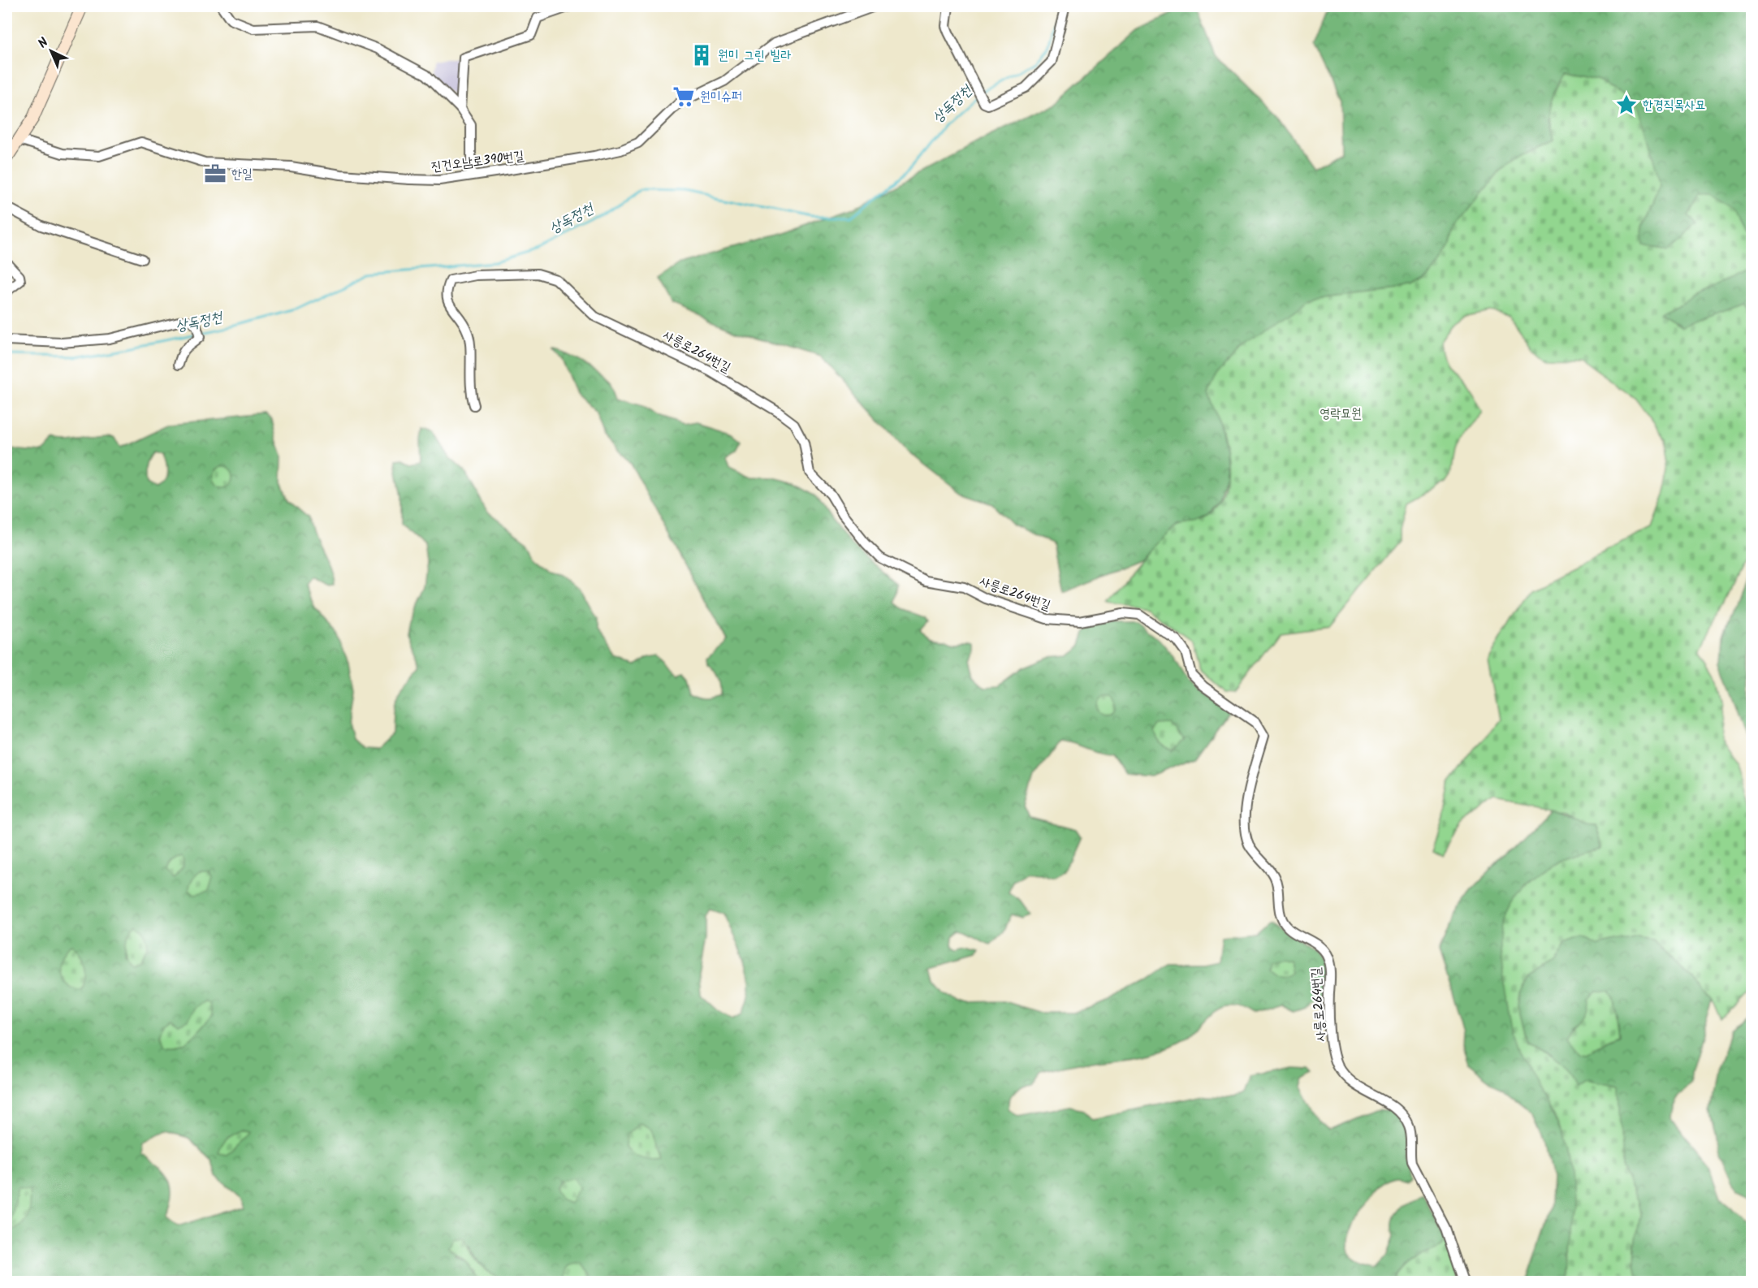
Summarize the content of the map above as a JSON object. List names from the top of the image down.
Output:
{
  "streets": {
    "street": ["진건오남로390번길", "사릉로264번길"]
  },
  "water": ["상독정천"],
  "parks": ["영락묘원"],
  "places": {
    "building": ["원미 그린 빌라"],
    "supermarket": ["원미슈퍼"],
    "place": ["한경직목사묘"],
    "office": ["한일"]
  },
  "north": "top left"
}
